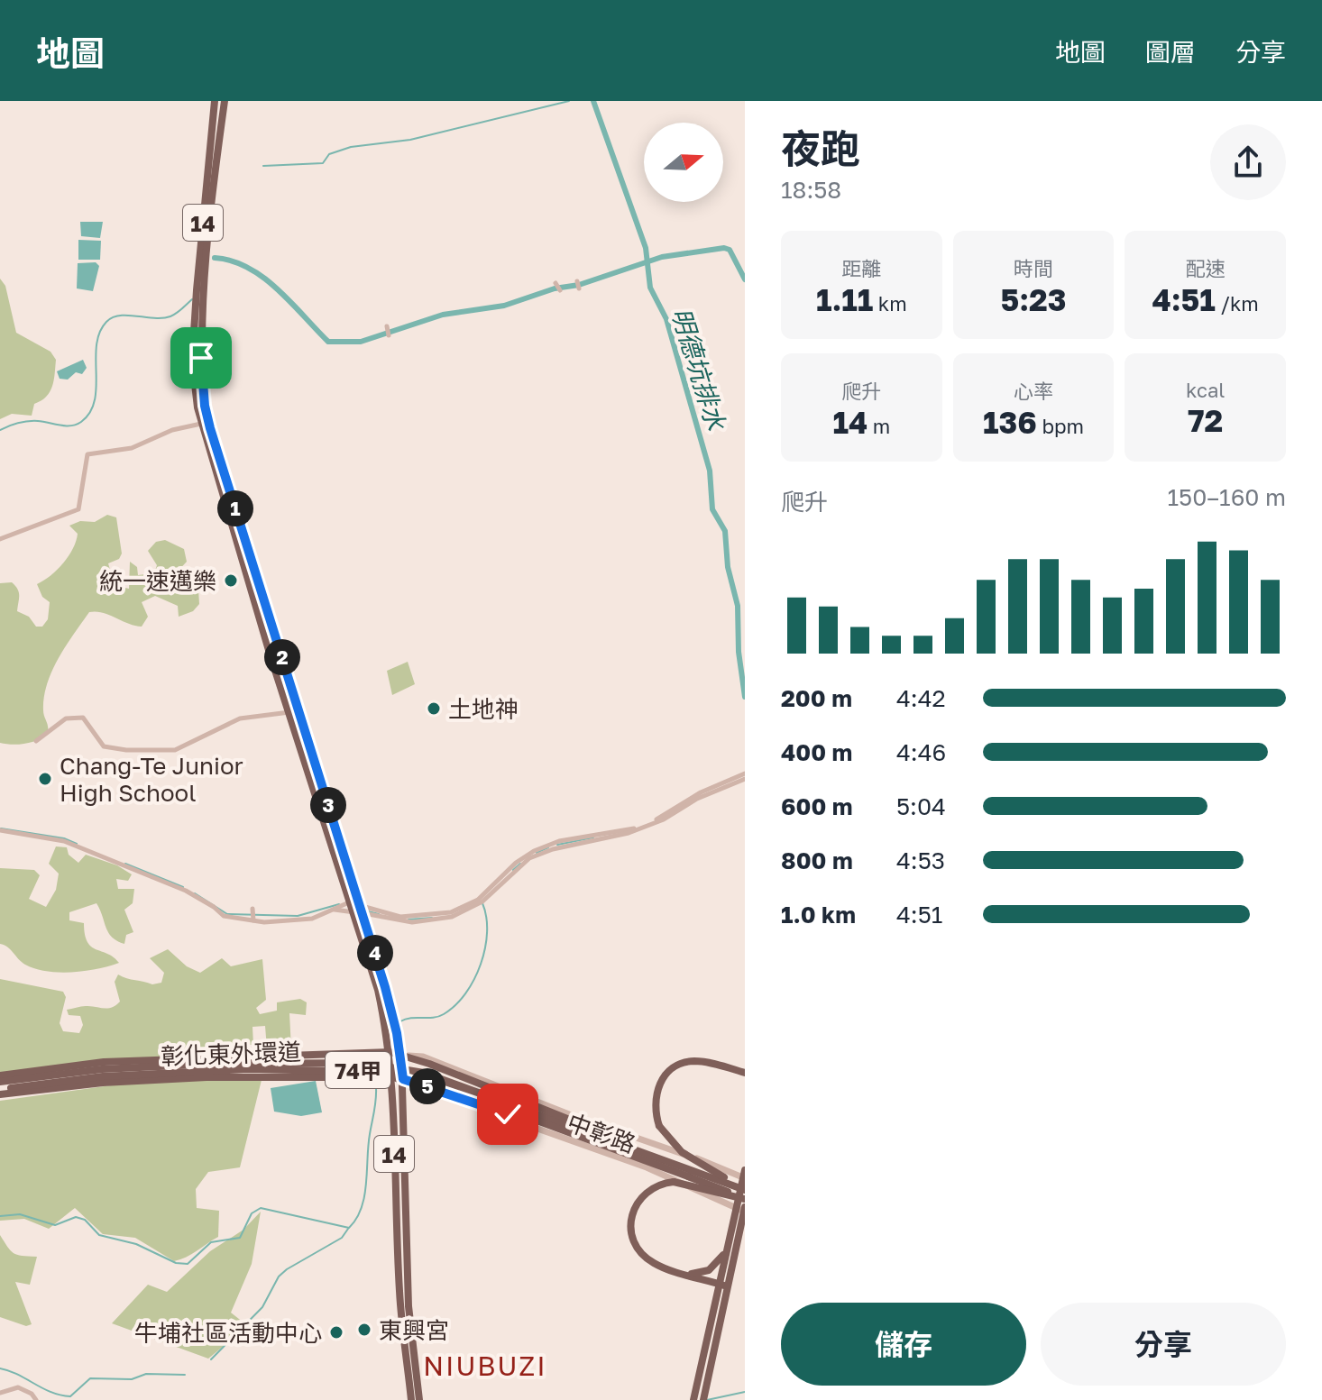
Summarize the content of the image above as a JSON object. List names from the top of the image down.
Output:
{
  "streets": {
    "main road": ["14", "彰化東外環道", "74甲"],
    "street": ["中彰路"]
  },
  "crossings": [
    ["14", "74甲"],
    ["14", "中彰路"],
    ["彰化東外環道", "74甲"],
    ["彰化東外環道", "中彰路"]
  ],
  "districts": ["NIUBUZI"],
  "water": ["明德坑排水"],
  "places": [
    "統一速邁樂",
    "土地神",
    "Chang-Te Junior High School",
    "東興宮",
    "牛埔社區活動中心"
  ],
  "north": "right",
  "page": {
    "header": "地圖",
    "nav": ["地圖", "圖層", "分享"],
    "heading": ["夜跑", "18:58"],
    "stats": [
      ["距離", "1.11 km"],
      ["時間", "5:23"],
      ["配速", "4:51 /km"],
      ["爬升", "14 m"],
      ["心率", "136 bpm"],
      ["kcal", "72"]
    ],
    "chart": ["爬升", "150–160 m"],
    "pins": [
      "1",
      "2",
      "3",
      "4",
      "5"
    ],
    "list": [
      {
        "name": "200 m",
        "note": "4:42"
      },
      {
        "name": "400 m",
        "note": "4:46"
      },
      {
        "name": "600 m",
        "note": "5:04"
      },
      {
        "name": "800 m",
        "note": "4:53"
      },
      {
        "name": "1.0 km",
        "note": "4:51"
      }
    ],
    "buttons": ["儲存", "分享"]
  }
}
